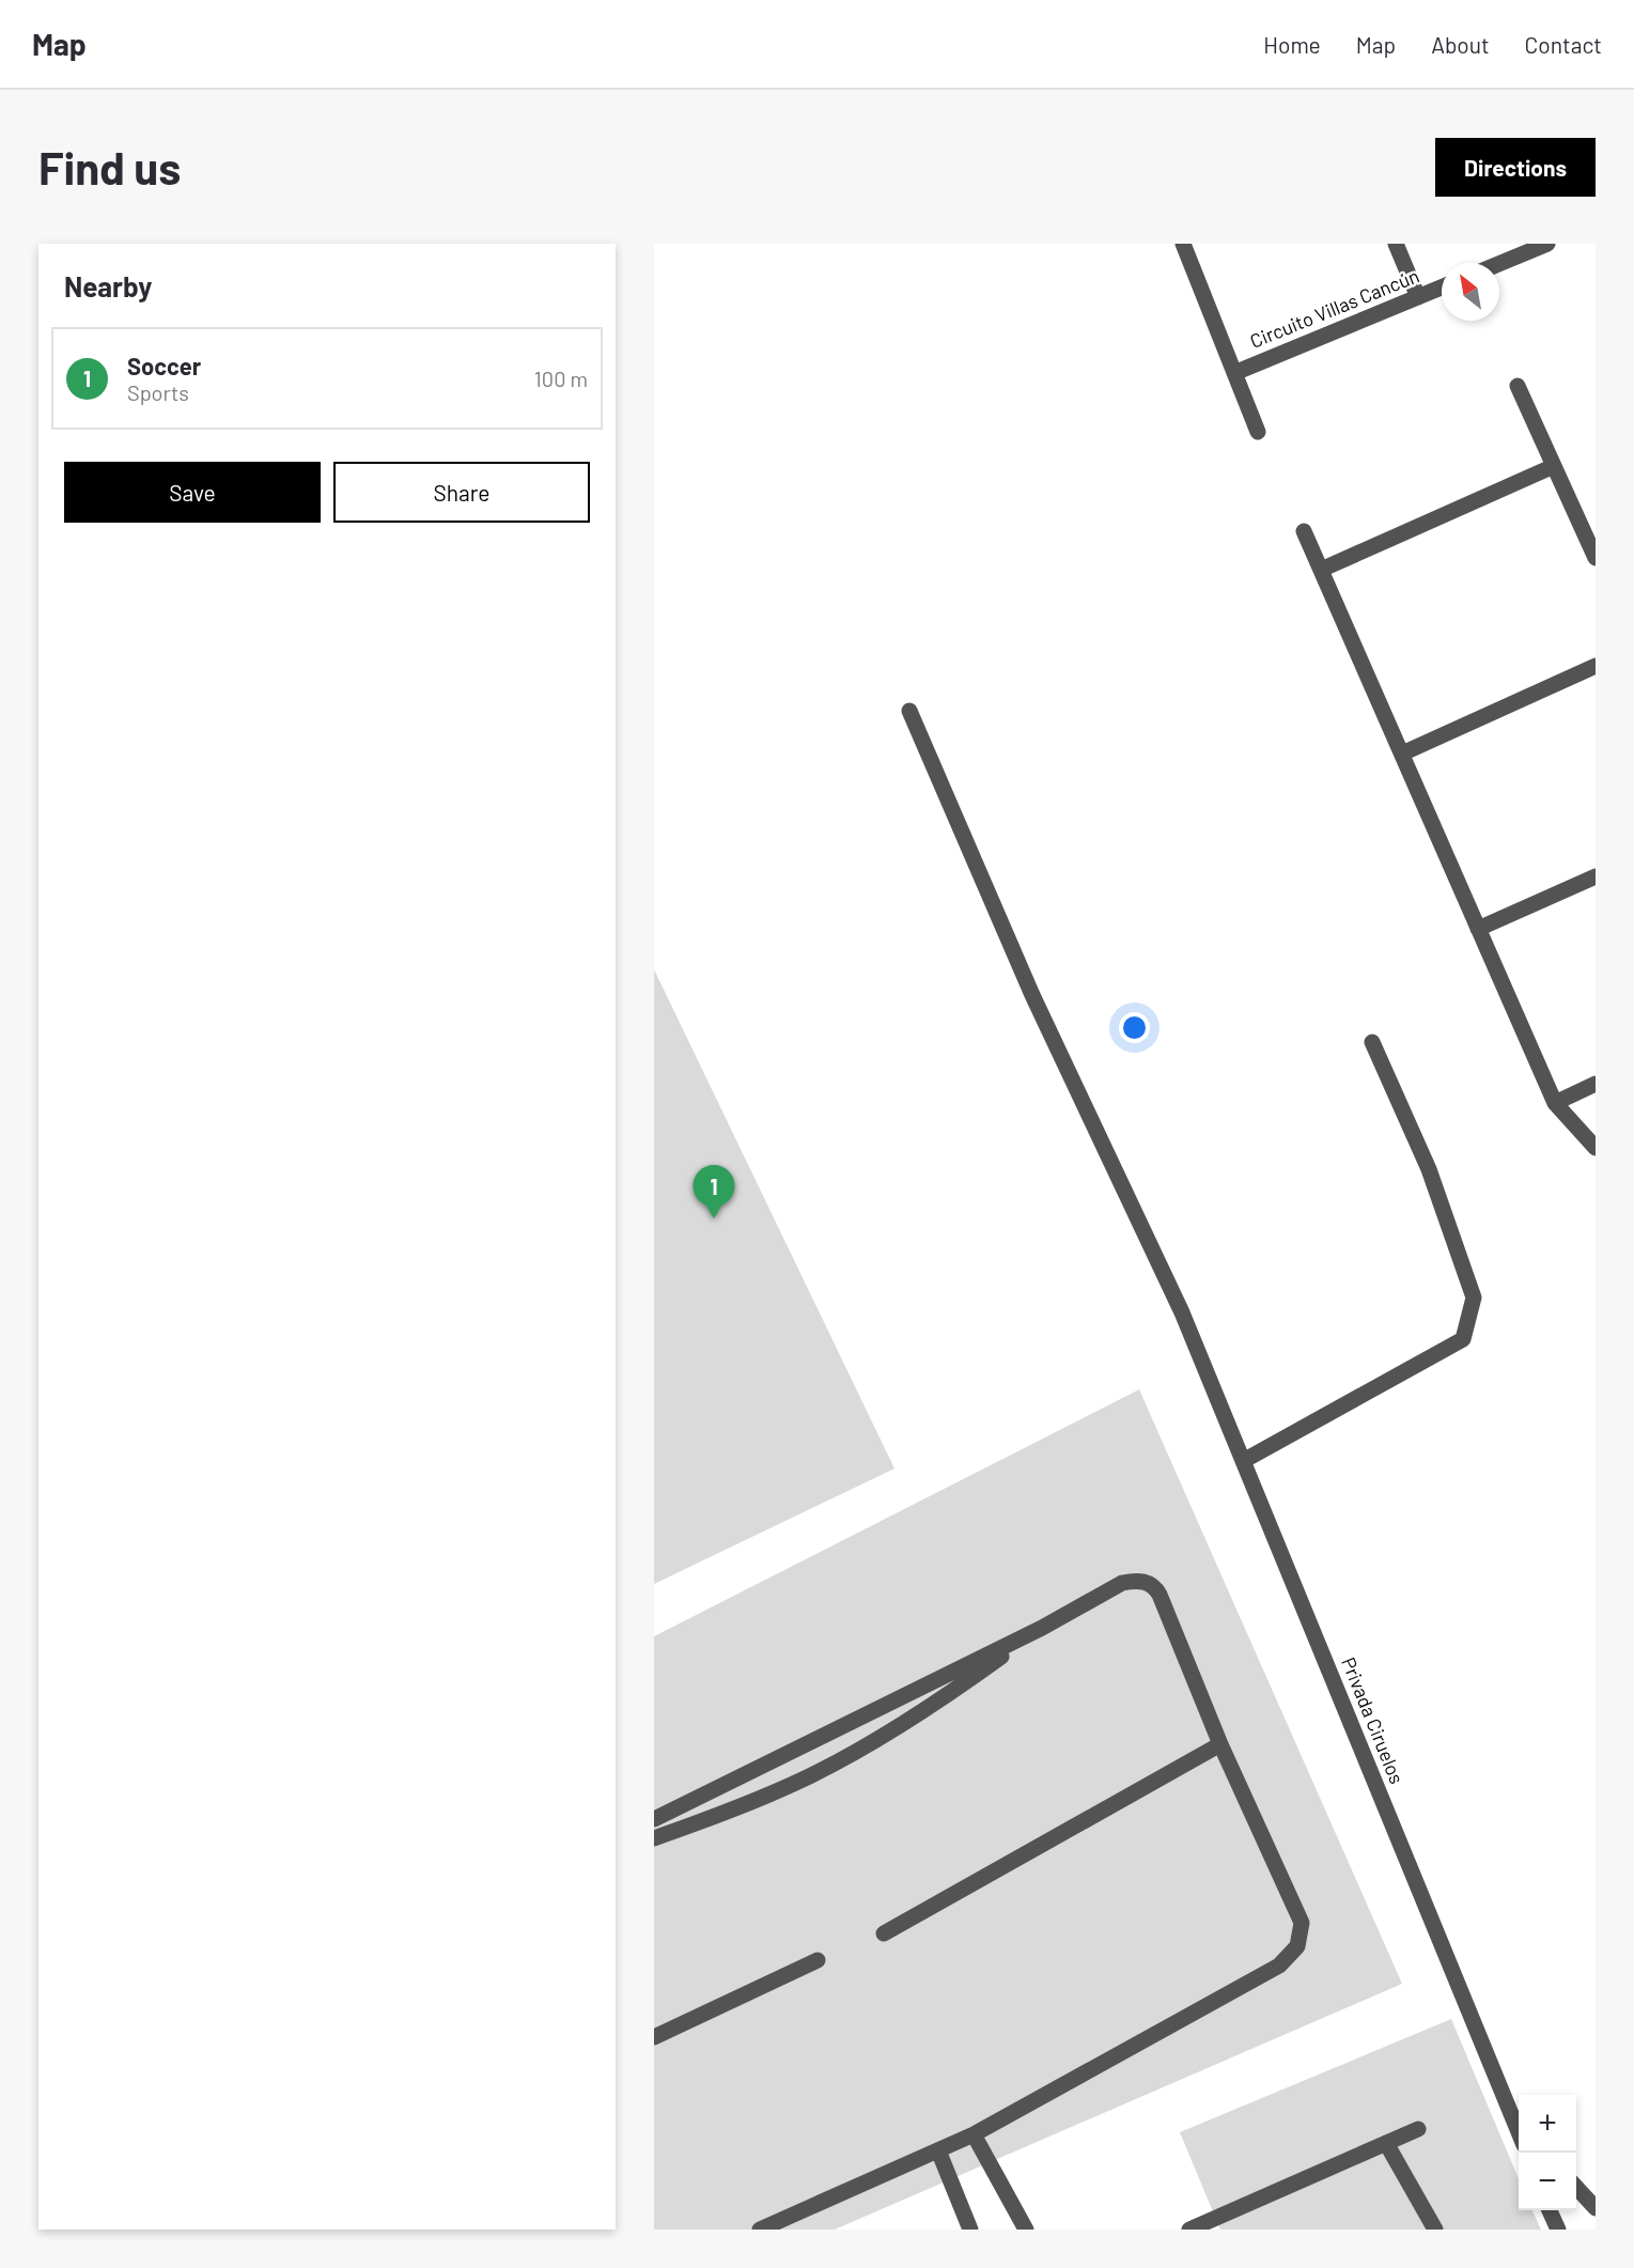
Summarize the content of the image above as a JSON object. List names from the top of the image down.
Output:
{
  "streets": {
    "street": ["Circuito Villas Cancún", "Privada Ciruelos"]
  },
  "north": "top left",
  "page": {
    "header": "Map",
    "nav": [
      "Home",
      "Map",
      "About",
      "Contact"
    ],
    "buttons": [
      "Directions",
      ["Save", "Share"]
    ],
    "title": "Find us",
    "heading": "Nearby",
    "list": [
      {
        "mark": "1",
        "name": "Soccer",
        "note": "Sports",
        "value": "100 m"
      }
    ],
    "pins": "1",
    "map_buttons": ["+", "−"]
  }
}
